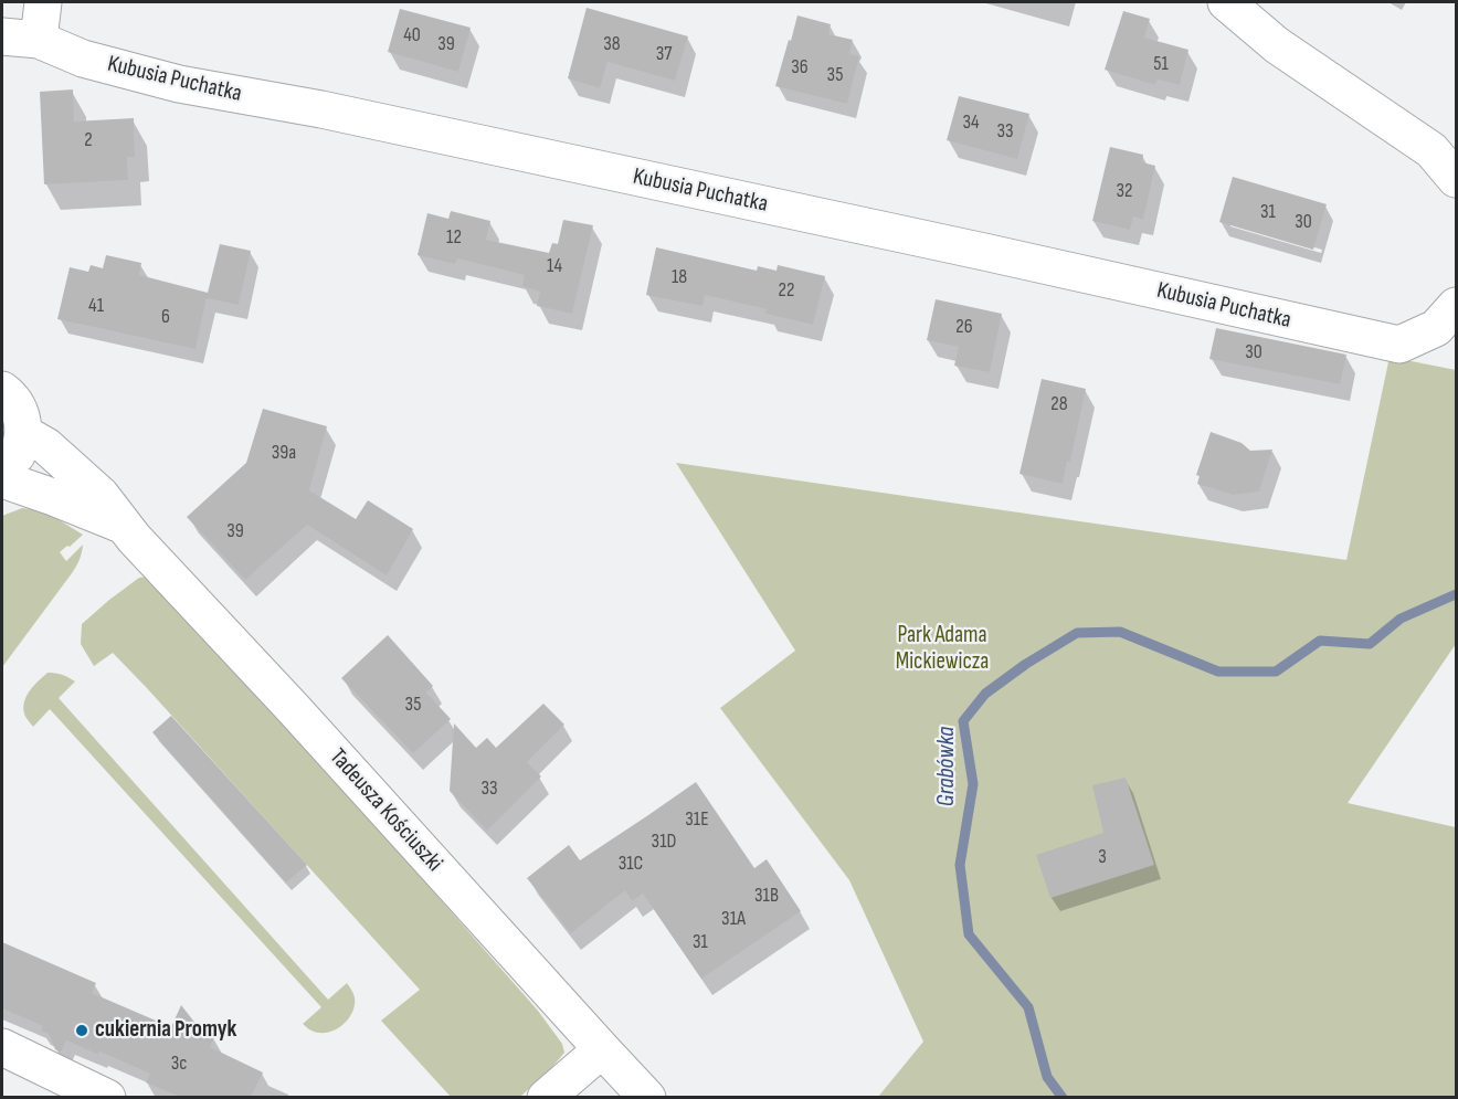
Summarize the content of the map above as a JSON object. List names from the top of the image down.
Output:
{
  "streets": {
    "street": ["Kubusia Puchatka", "Tadeusza Kościuszki"]
  },
  "water": ["Grabówka"],
  "parks": ["Park Adama Mickiewicza"],
  "places": ["cukiernia Promyk"],
  "house_numbers": [
    "40",
    "39",
    "38",
    "37",
    "51",
    "36",
    "35",
    "34",
    "33",
    "2",
    "32",
    "31",
    "30",
    "12",
    "14",
    "18",
    "22",
    "41",
    "6",
    "26",
    "30",
    "28",
    "39a",
    "39",
    "35",
    "33",
    "31E",
    "31D",
    "3",
    "31C",
    "31B",
    "31A",
    "31",
    "3c"
  ]
}
